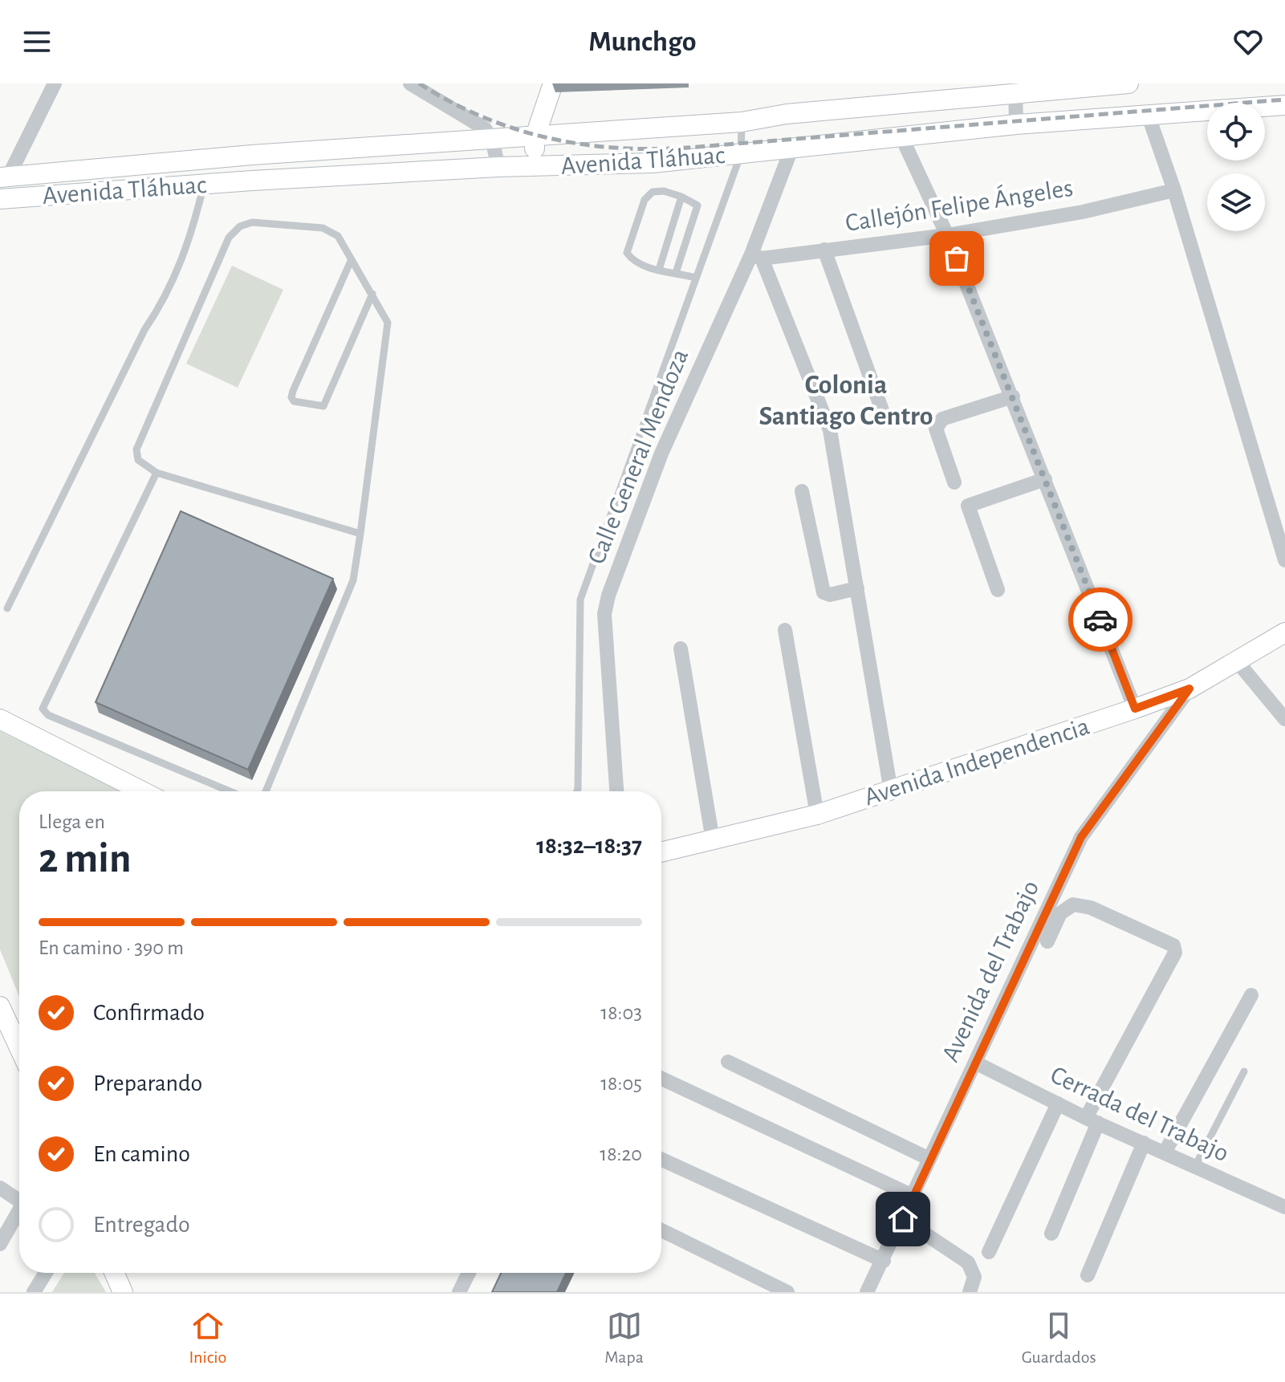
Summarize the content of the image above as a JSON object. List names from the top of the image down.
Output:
{
  "streets": {
    "main road": ["Avenida Tláhuac", "Avenida Independencia"],
    "street": [
      "Callejón Felipe Ángeles",
      "Calle General Mendoza",
      "Avenida del Trabajo",
      "Cerrada del Trabajo"
    ]
  },
  "crossings": [
    ["Avenida Tláhuac", "Calle General Mendoza"],
    ["Callejón Felipe Ángeles", "Calle General Mendoza"],
    ["Avenida Independencia", "Avenida del Trabajo"],
    ["Avenida del Trabajo", "Cerrada del Trabajo"]
  ],
  "districts": ["Colonia Santiago Centro"],
  "page": {
    "header": "Munchgo",
    "heading": ["2 min", "Llega en", "18:32–18:37"],
    "bar": "En camino · 390 m",
    "list": [
      ["Confirmado", "18:03"],
      ["Preparando", "18:05"],
      ["En camino", "18:20"],
      "Entregado"
    ],
    "tabs": ["Inicio", "Mapa", "Guardados"]
  }
}
